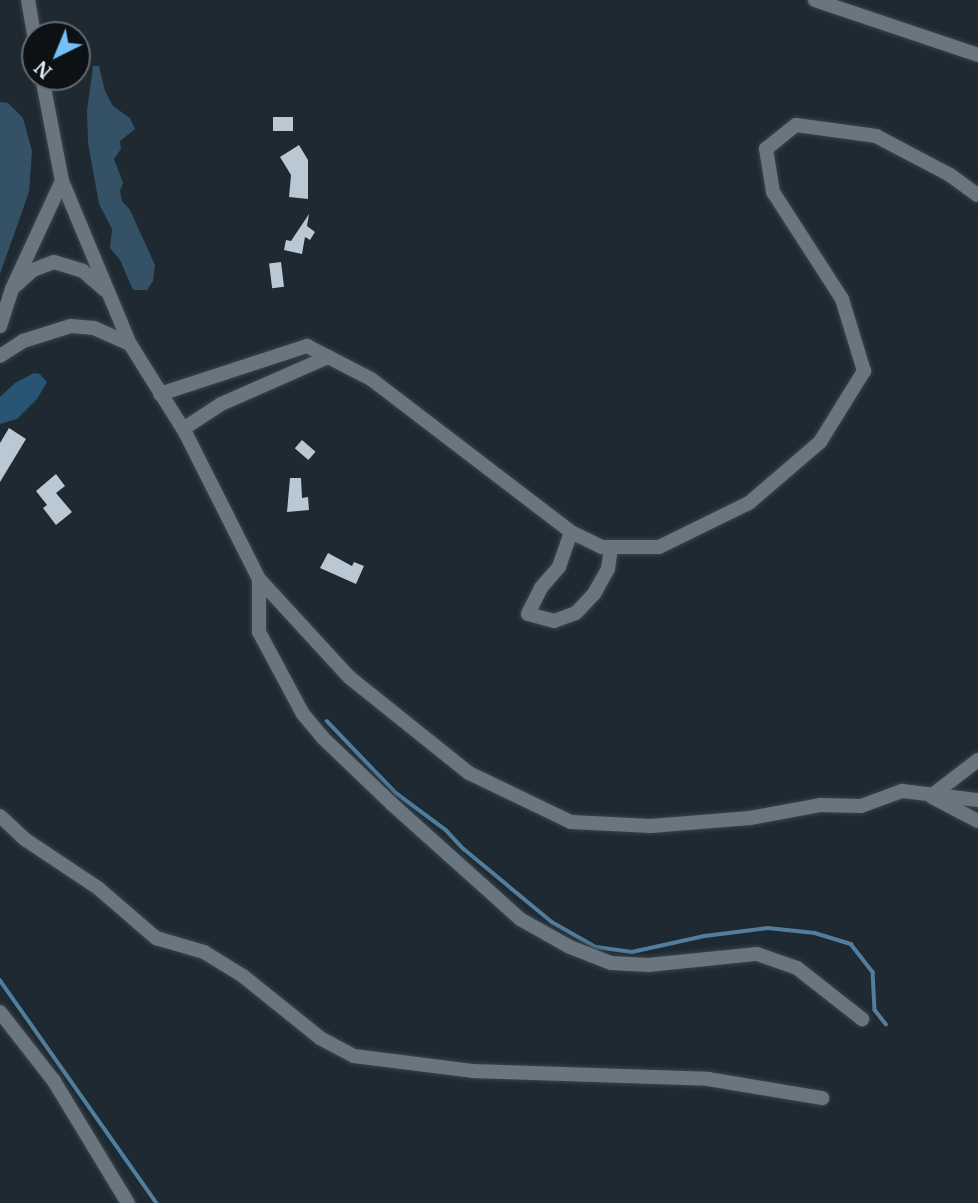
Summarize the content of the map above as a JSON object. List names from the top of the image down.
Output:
{
  "north": "bottom left"
}
